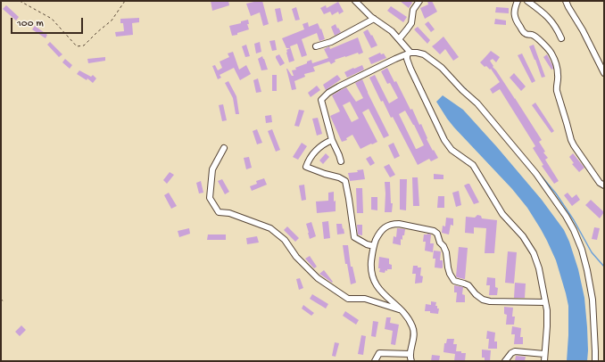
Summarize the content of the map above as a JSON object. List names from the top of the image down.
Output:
{
  "scale_bar": "100 m"
}
